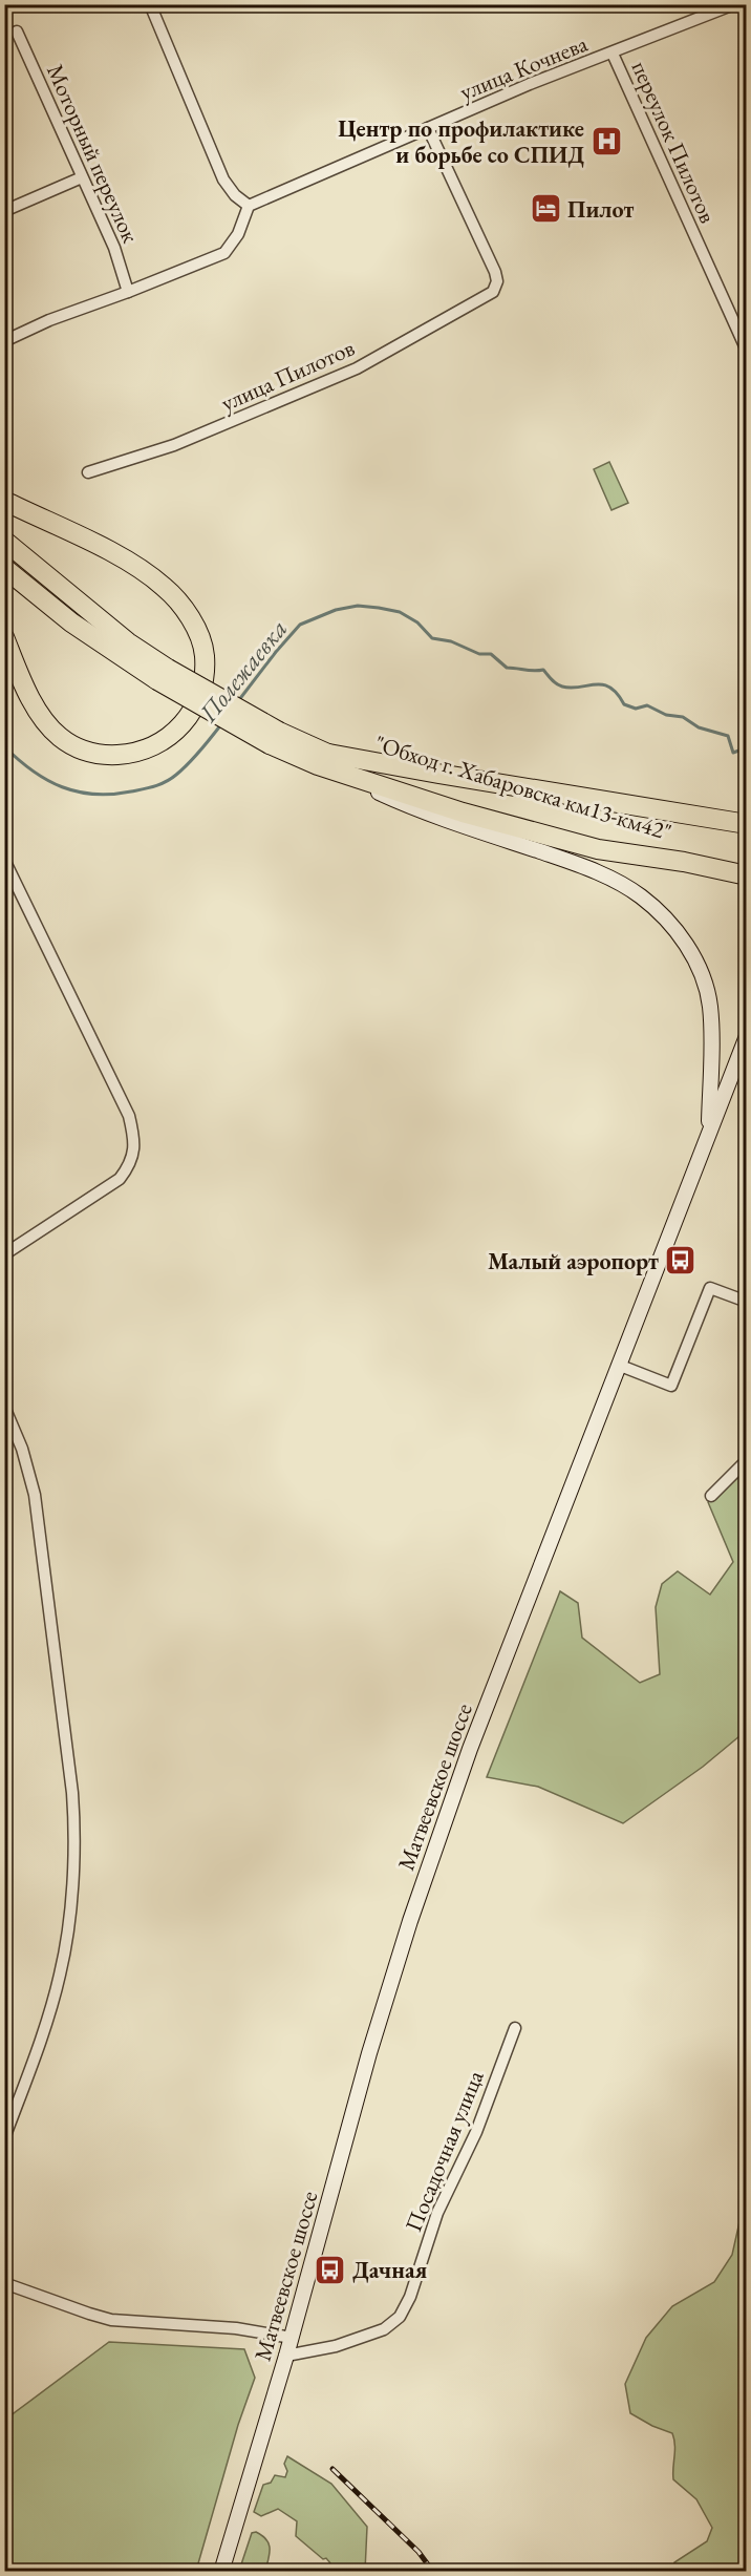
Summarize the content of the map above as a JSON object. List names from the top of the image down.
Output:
{
  "streets": {
    "highway": ["\"Обход г. Хабаровска км13-км42\""],
    "main road": ["Матвеевское шоссе"],
    "street": [
      "улица Кочнева",
      "переулок Пилотов",
      "Моторный переулок",
      "улица Пилотов",
      "Посадочная улица"
    ]
  },
  "crossings": [
    ["улица Кочнева", "переулок Пилотов"],
    ["улица Кочнева", "улица Пилотов"],
    ["Матвеевское шоссе", "Посадочная улица"]
  ],
  "water": ["Полежаевка"],
  "places": {
    "hospital": ["Центр по профилактике и борьбе со СПИД"],
    "hotel": ["Пилот"],
    "bus stop": ["Малый аэропорт", "Дачная"]
  }
}
